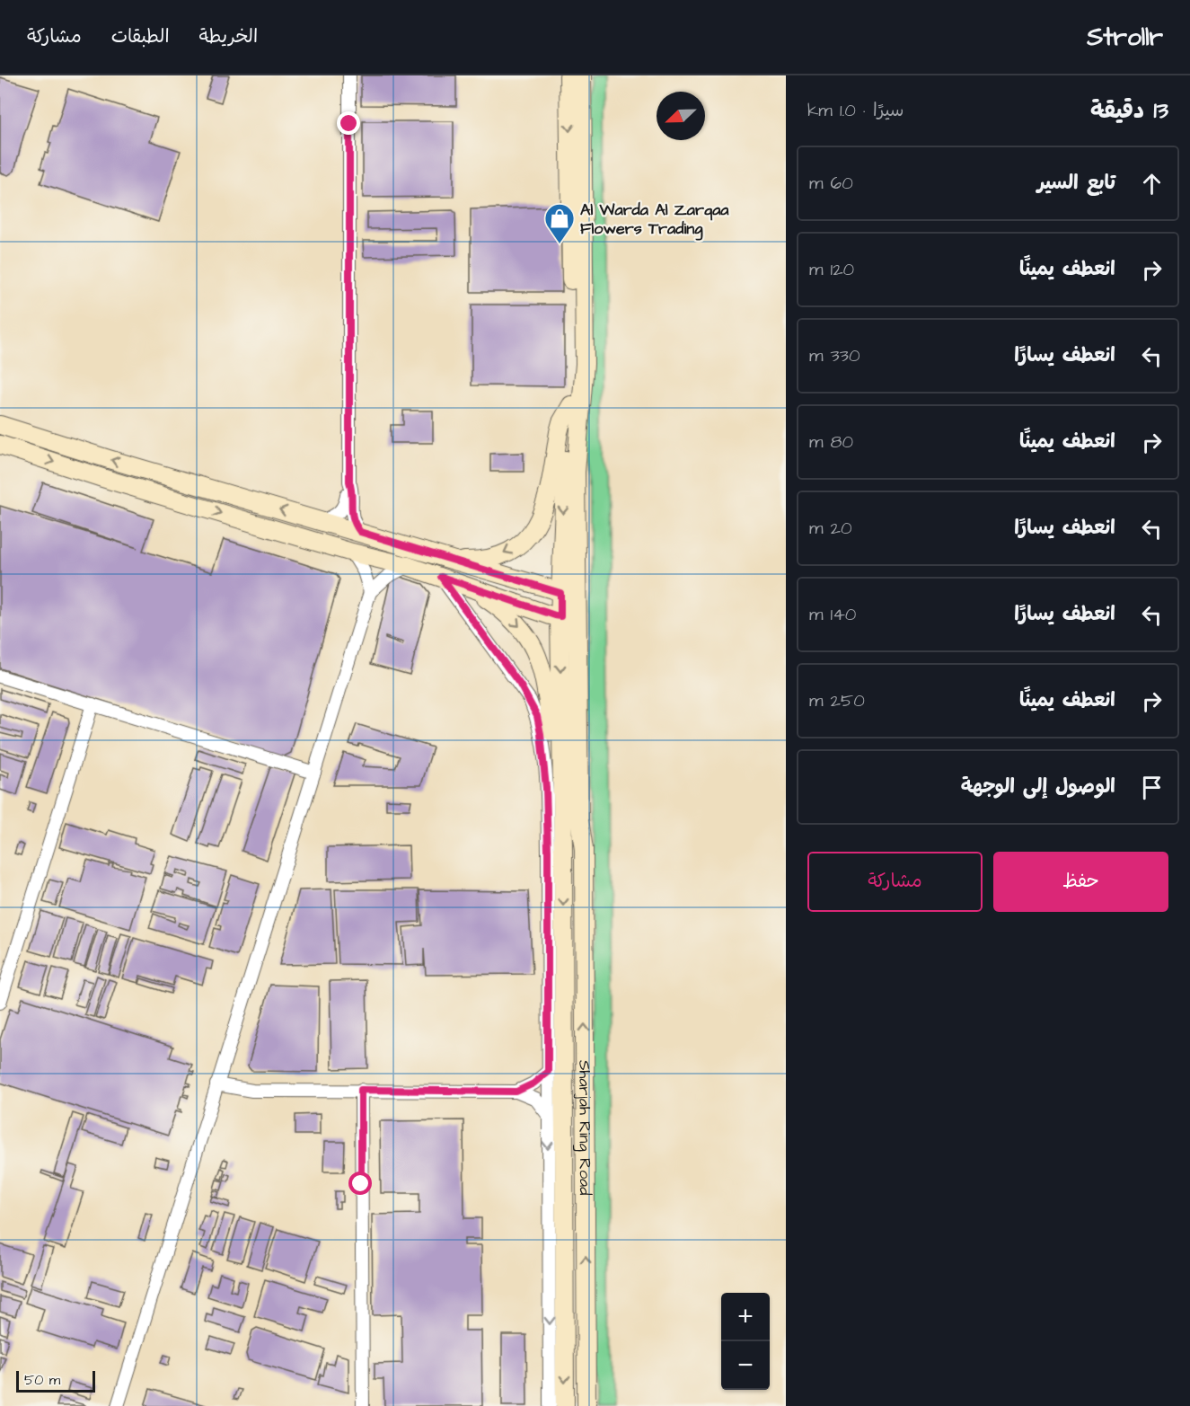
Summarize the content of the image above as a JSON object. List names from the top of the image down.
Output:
{
  "streets": {
    "street": ["Sharjah Ring Road"]
  },
  "places": {
    "shop": ["Al Warda Al Zarqaa Flowers Trading"]
  },
  "scale_bar": "50 m",
  "north": "bottom left",
  "page": {
    "header": "Strollr",
    "nav": ["الخريطة", "الطبقات", "مشاركة"],
    "heading": ["13 دقيقة", "سيرًا · 1.0 km"],
    "list": [
      ["تابع السير", "60 m"],
      ["انعطف يمينًا", "120 m"],
      ["انعطف يسارًا", "330 m"],
      ["انعطف يمينًا", "80 m"],
      ["انعطف يسارًا", "20 m"],
      ["انعطف يسارًا", "140 m"],
      ["انعطف يمينًا", "250 m"],
      "الوصول إلى الوجهة"
    ],
    "buttons": ["حفظ", "مشاركة"],
    "map_buttons": ["+", "−"],
    "scale": "50 m"
  }
}
